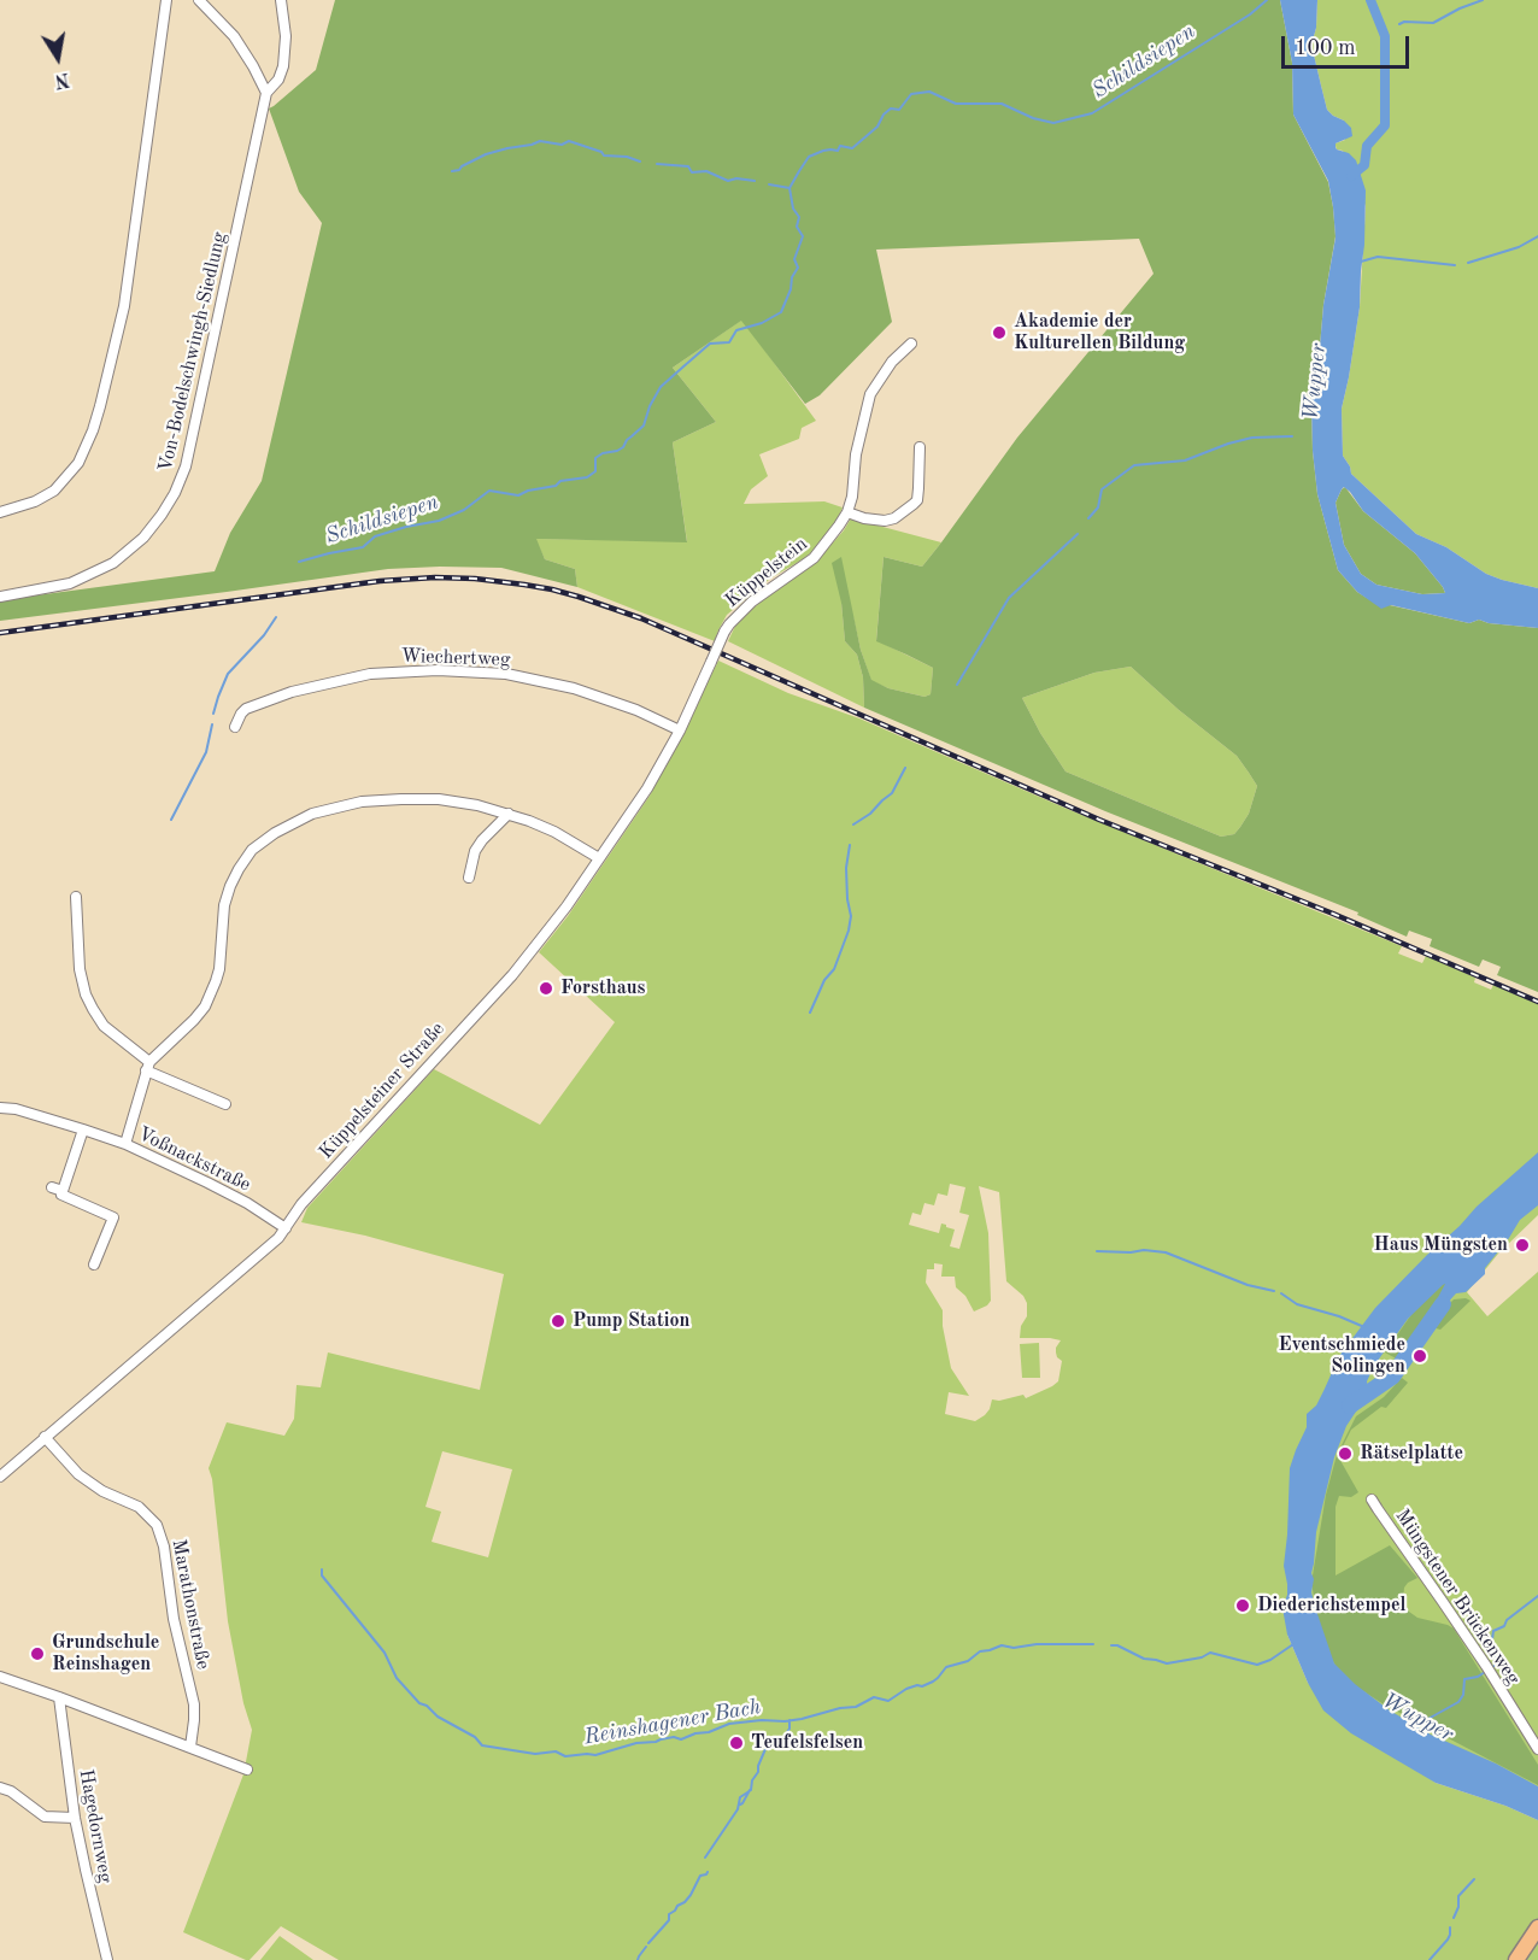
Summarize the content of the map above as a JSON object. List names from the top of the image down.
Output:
{
  "streets": {
    "street": [
      "Von-Bodelschwingh-Siedlung",
      "Küppelstein",
      "Wiechertweg",
      "Küppelsteiner Straße",
      "Voßnackstraße",
      "Müngstener Brückenweg",
      "Marathonstraße",
      "Hagedornweg"
    ]
  },
  "crossings": [
    ["Küppelstein", "Küppelsteiner Straße"],
    ["Wiechertweg", "Küppelsteiner Straße"],
    ["Küppelsteiner Straße", "Voßnackstraße"],
    ["Küppelsteiner Straße", "Marathonstraße"]
  ],
  "water": ["Schildsiepen", "Wupper", "Reinshagener Bach"],
  "places": [
    "Akademie der Kulturellen Bildung",
    "Forsthaus",
    "Haus Müngsten",
    "Pump Station",
    "Eventschmiede Solingen",
    "Rätselplatte",
    "Diederichstempel",
    "Grundschule Reinshagen",
    "Teufelsfelsen"
  ],
  "scale_bar": "100 m",
  "north": "bottom"
}
